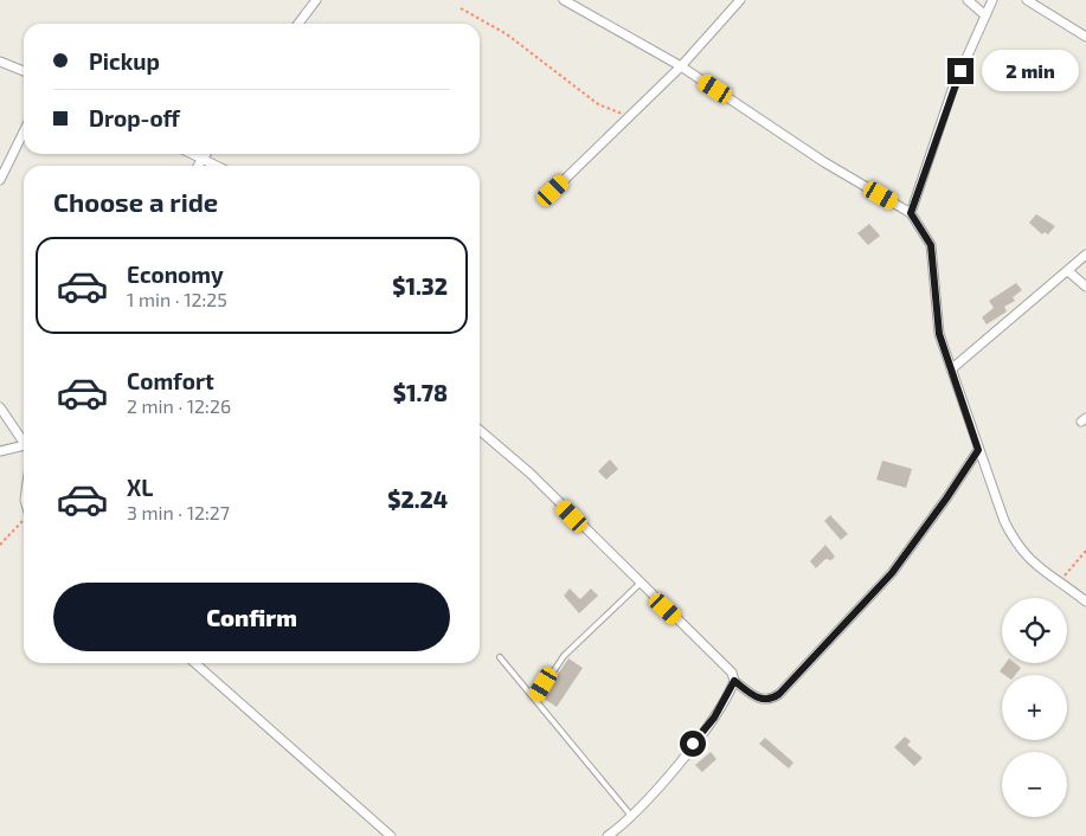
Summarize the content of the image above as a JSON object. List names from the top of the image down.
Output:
{
  "page": {
    "banner": ["Pickup", "Drop-off"],
    "bubble": "2 min",
    "heading": "Choose a ride",
    "list": [
      {
        "name": "Economy",
        "note": "1 min · 12:25",
        "value": "$1.32"
      },
      {
        "name": "Comfort",
        "note": "2 min · 12:26",
        "value": "$1.78"
      },
      {
        "name": "XL",
        "note": "3 min · 12:27",
        "value": "$2.24"
      }
    ],
    "buttons": "Confirm",
    "map_buttons": ["+", "−"]
  }
}
